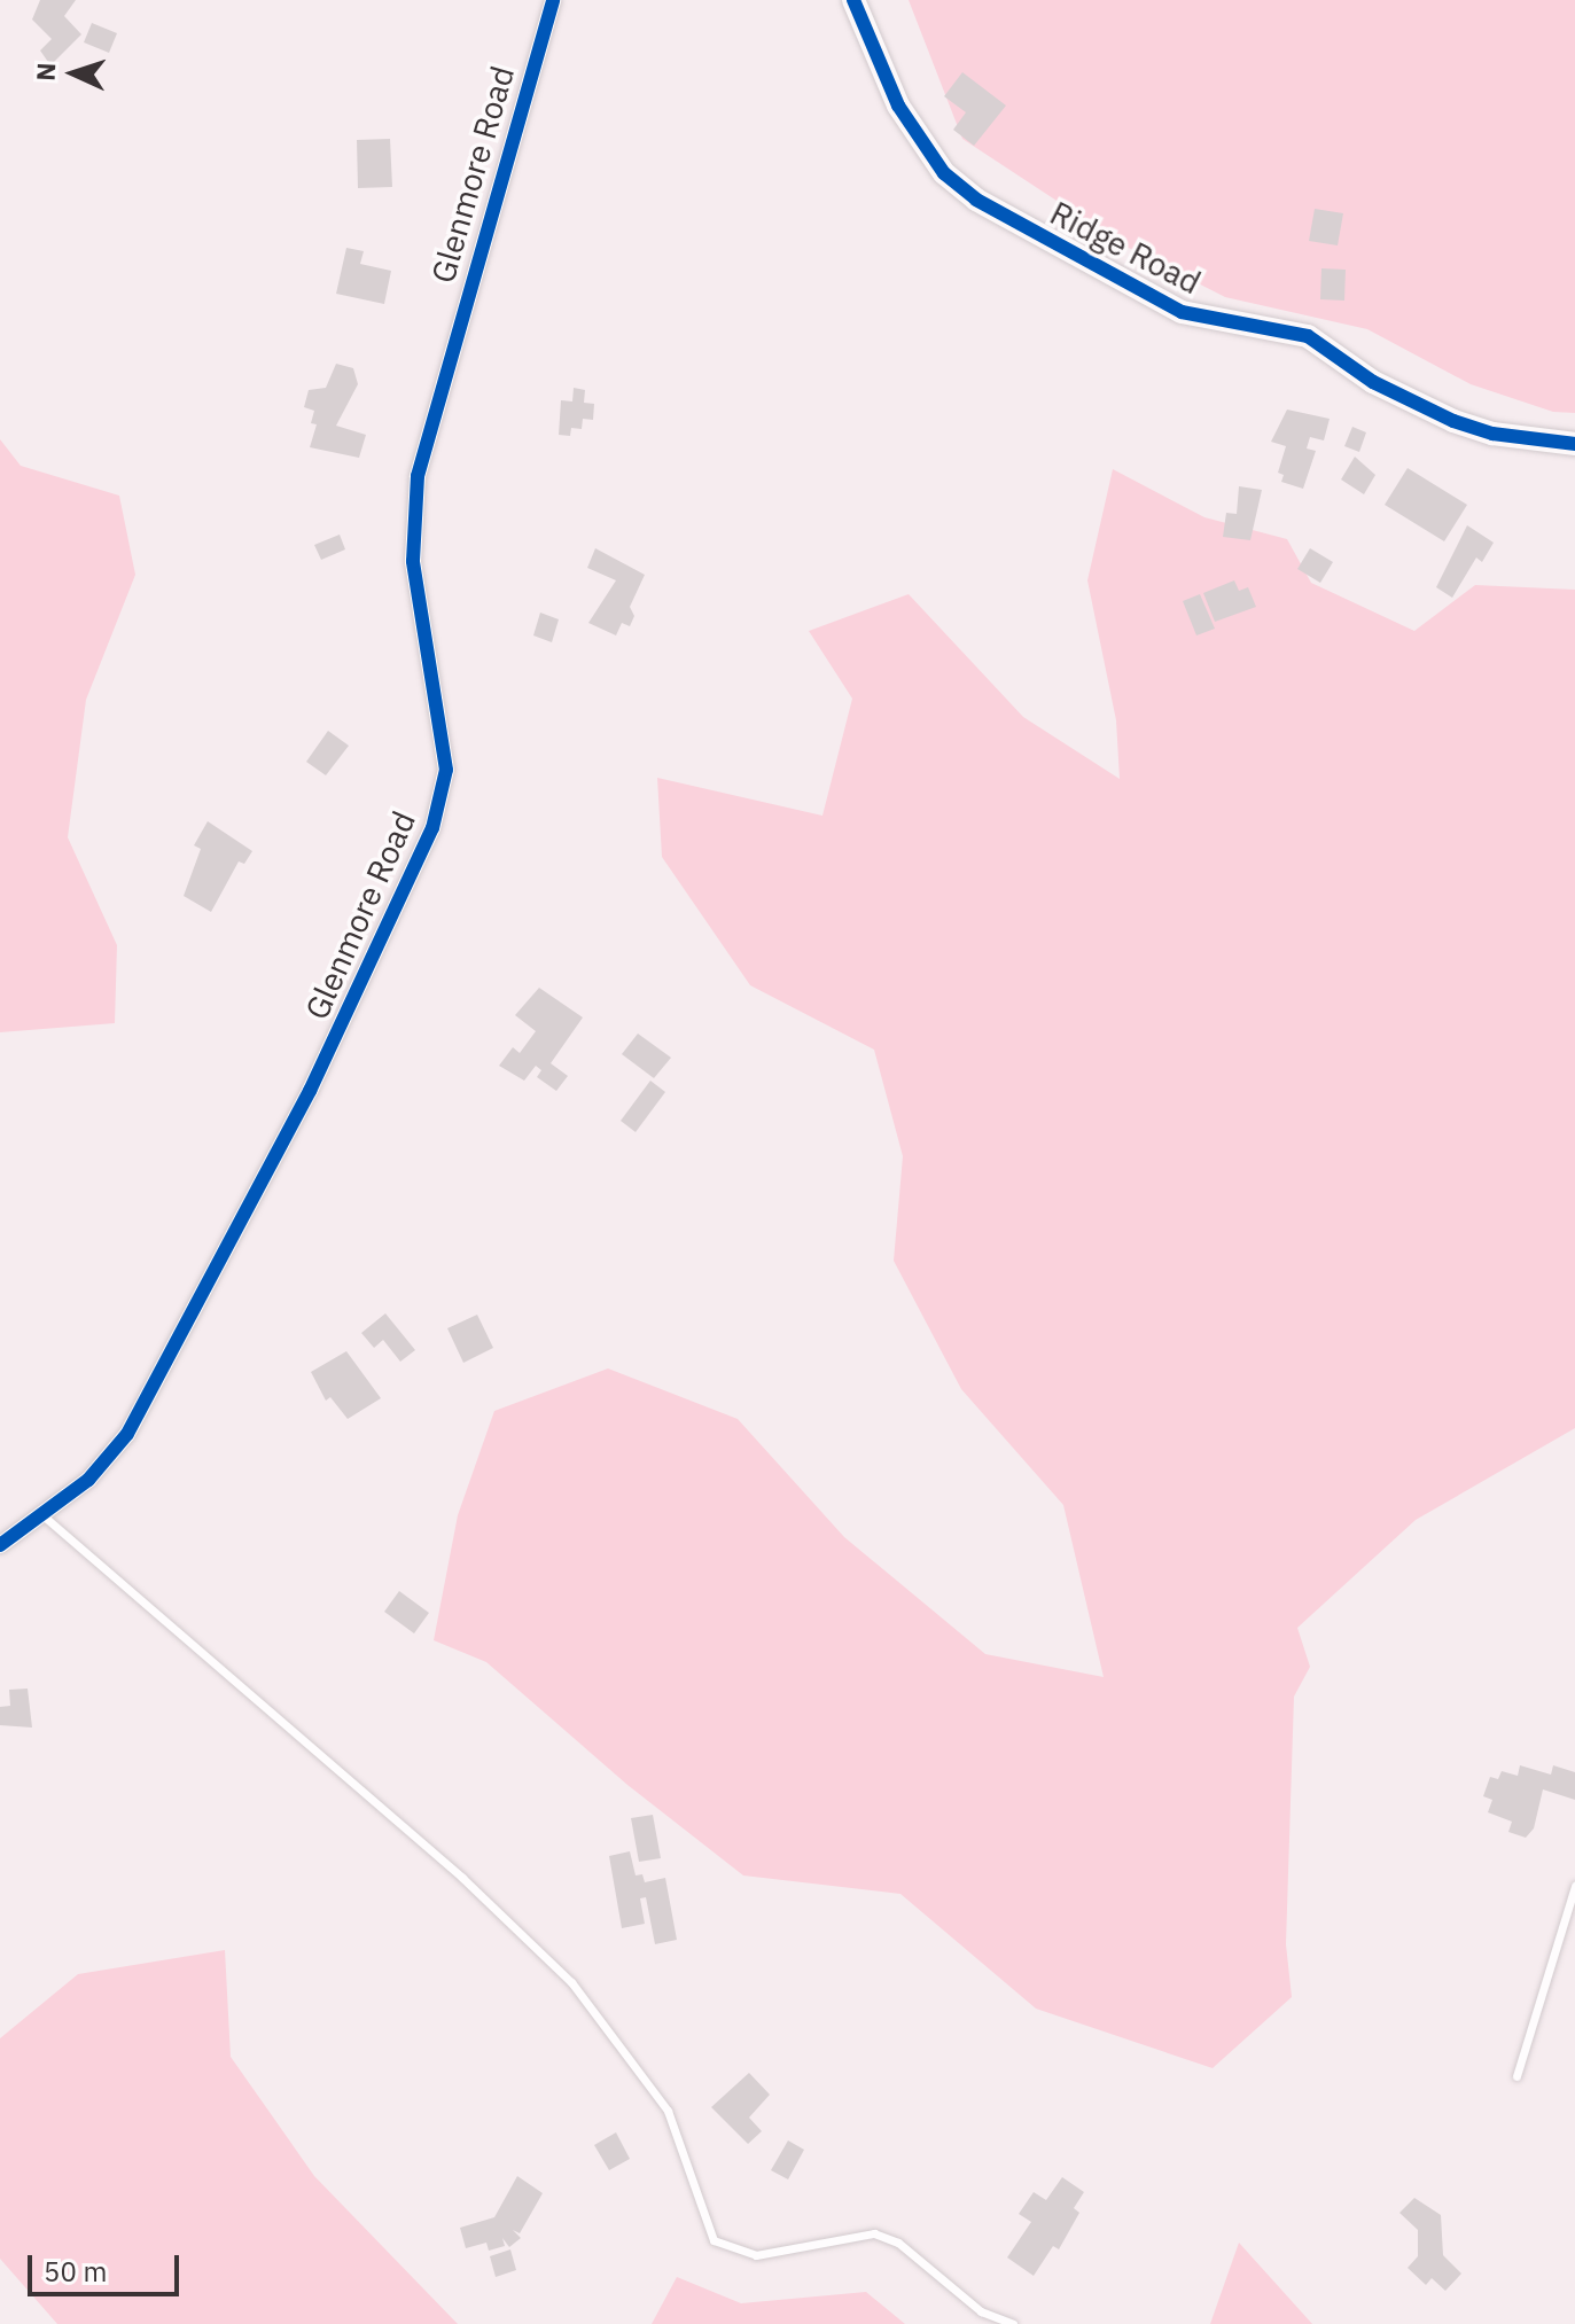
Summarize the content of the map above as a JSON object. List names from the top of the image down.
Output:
{
  "streets": {
    "street": ["Glenmore Road", "Ridge Road"]
  },
  "scale_bar": "50 m",
  "north": "left"
}
